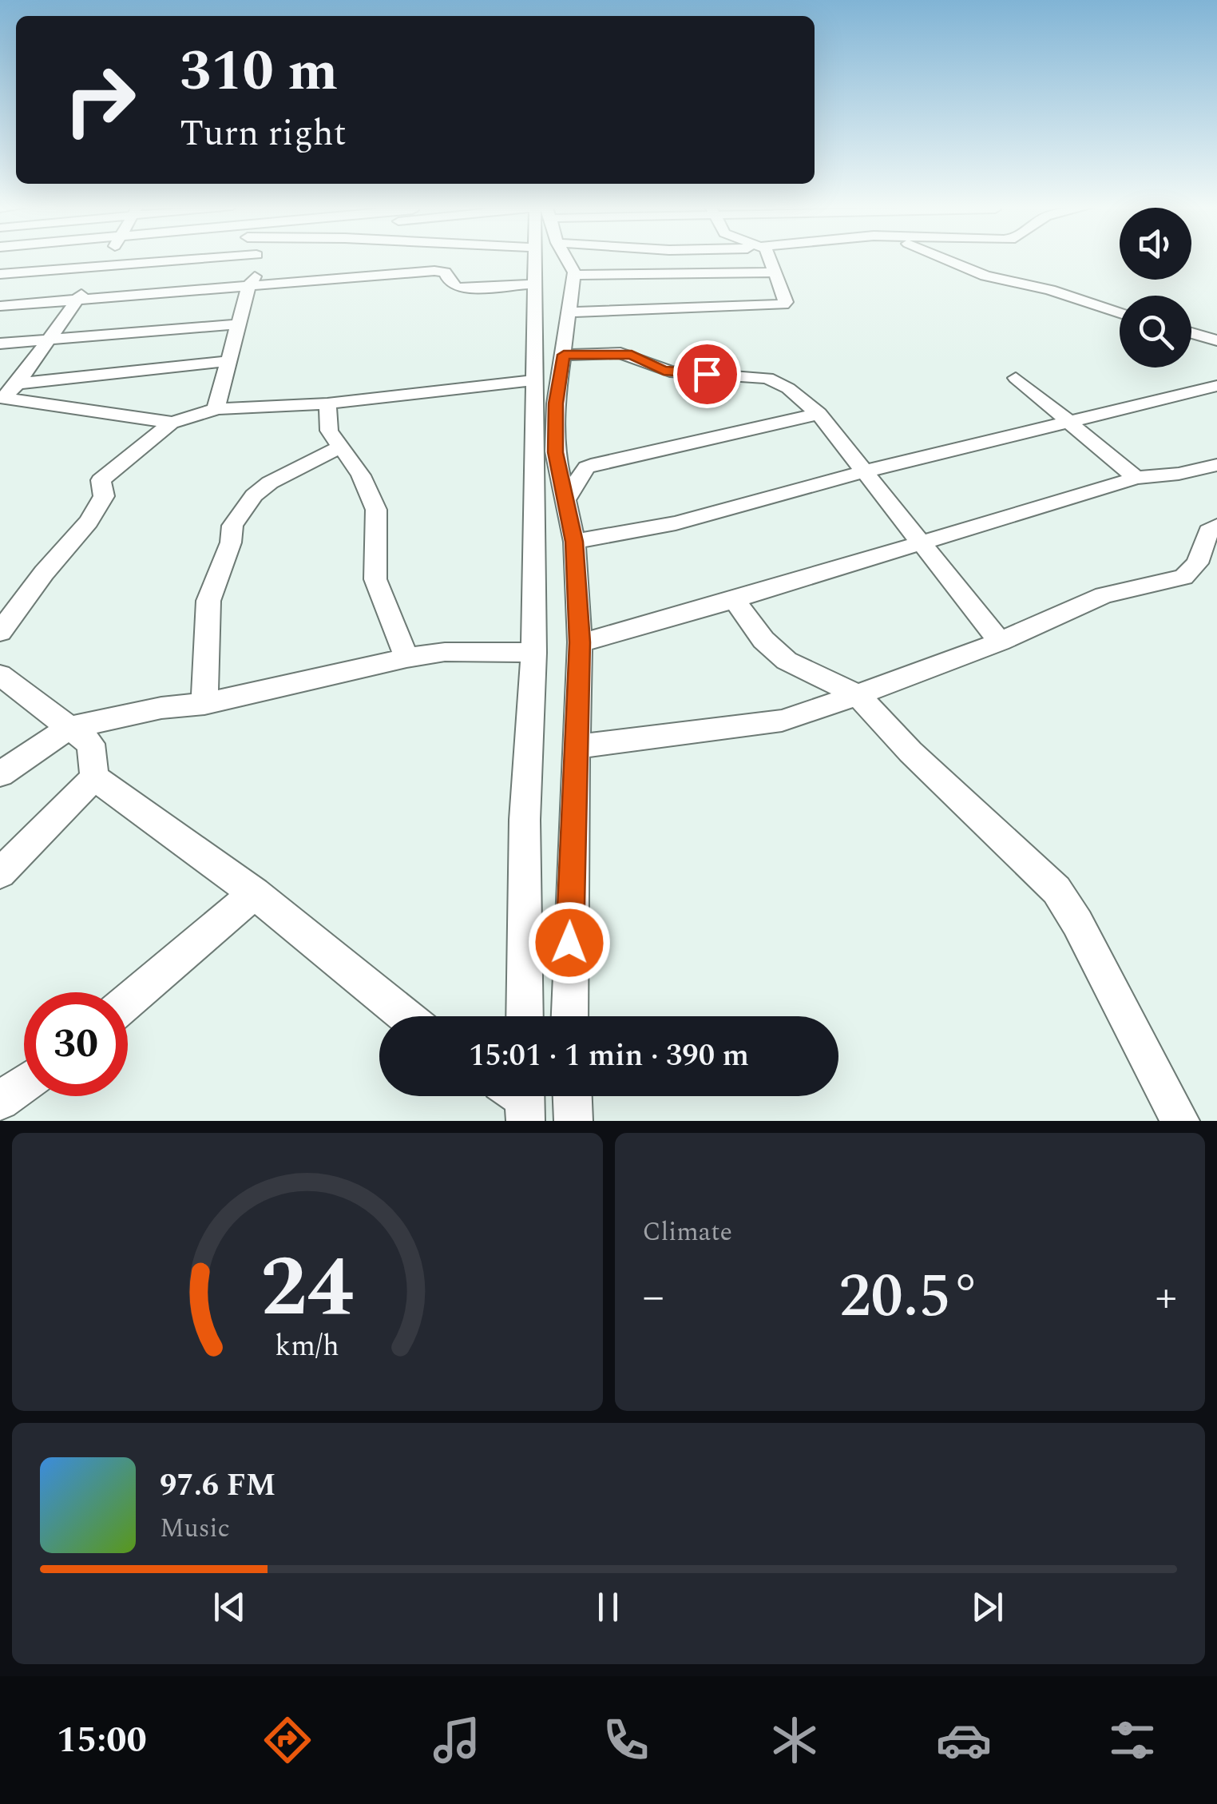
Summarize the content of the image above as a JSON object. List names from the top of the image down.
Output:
{
  "page": {
    "turn": ["310 m", "Turn right"],
    "limit": "30",
    "trip": "15:01 · 1 min · 390 m",
    "tile": "Climate",
    "heat": ["−", "20.5°", "+"],
    "song": ["97.6 FM", "Music"],
    "tabs": "15:00",
    "gauge": ["24", "km/h"]
  }
}
